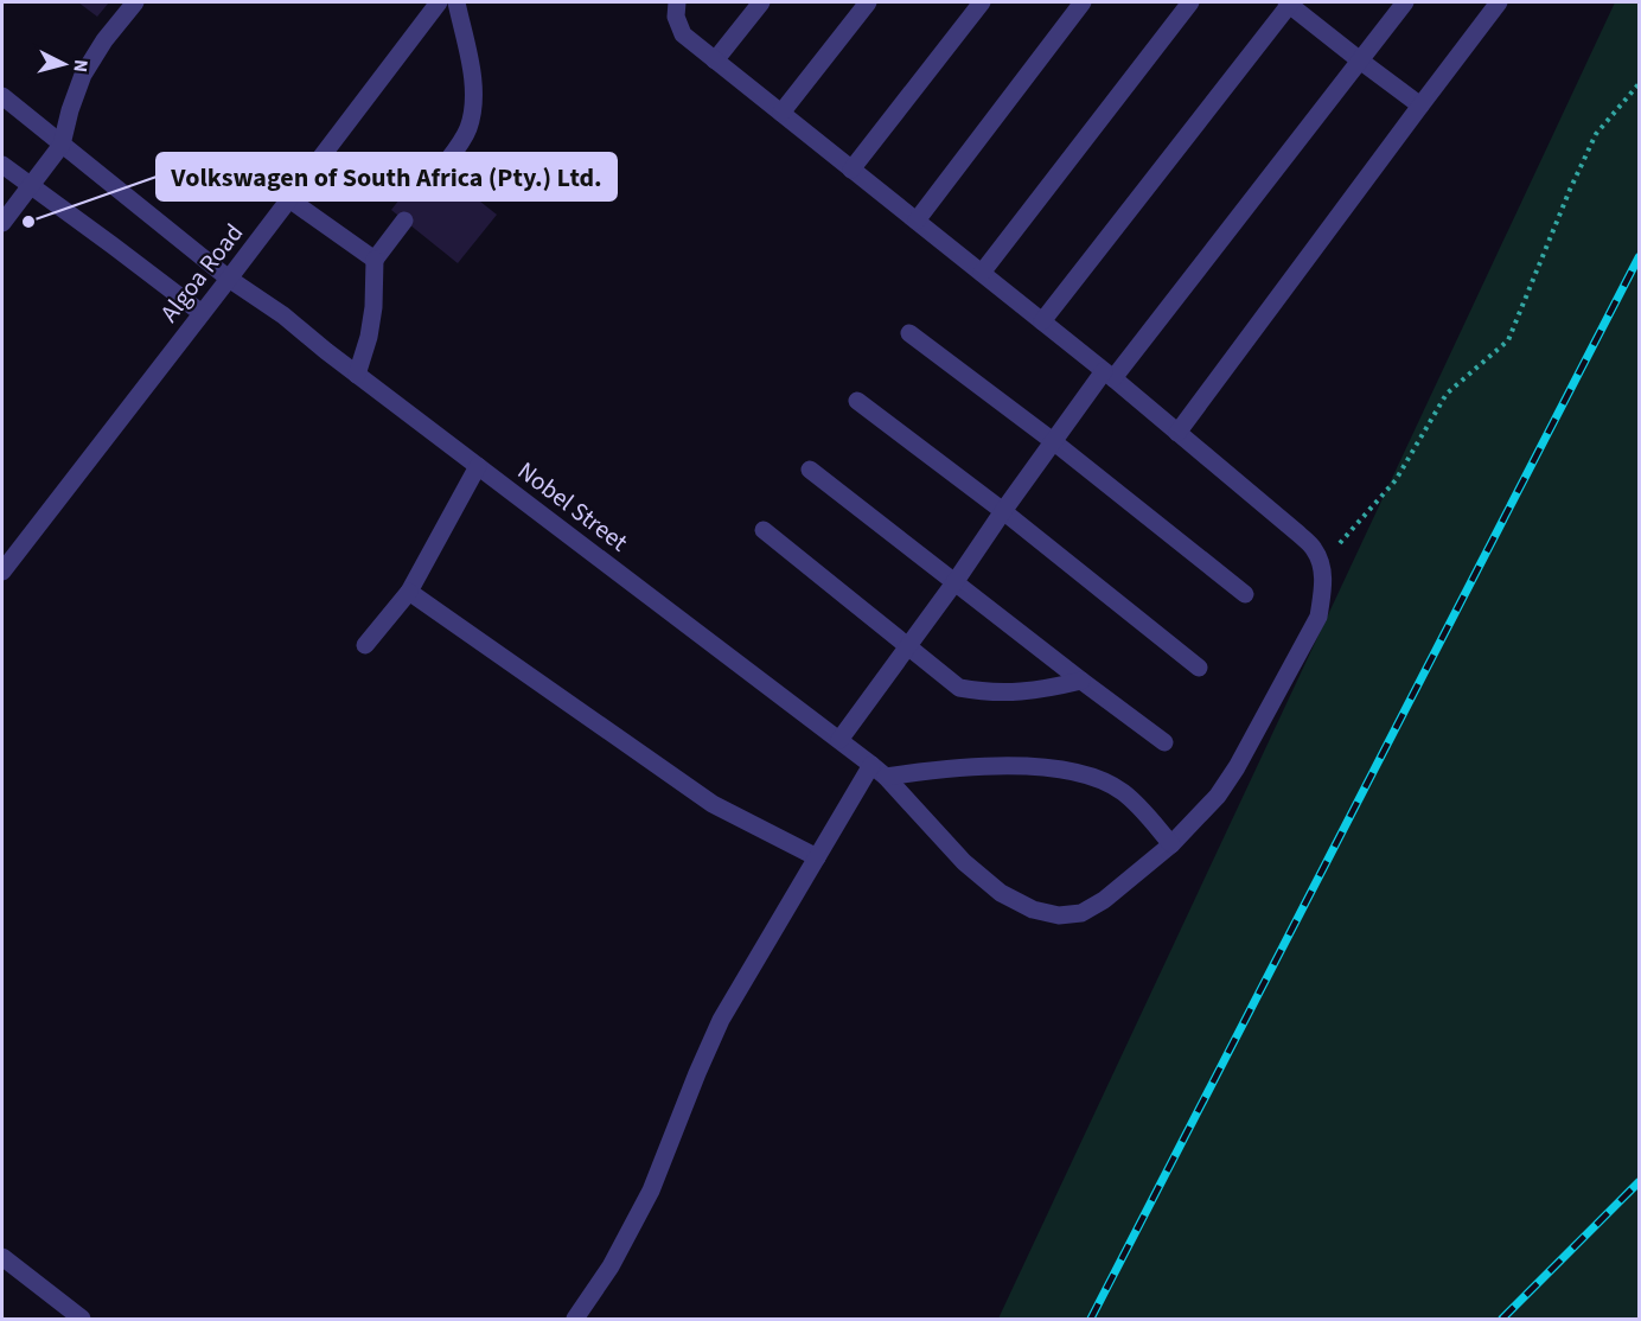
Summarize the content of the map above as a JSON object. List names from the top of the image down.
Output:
{
  "streets": {
    "street": ["Algoa Road", "Nobel Street"]
  },
  "crossings": [
    ["Algoa Road", "Nobel Street"]
  ],
  "places": ["Volkswagen of South Africa (Pty.) Ltd."],
  "north": "right"
}
